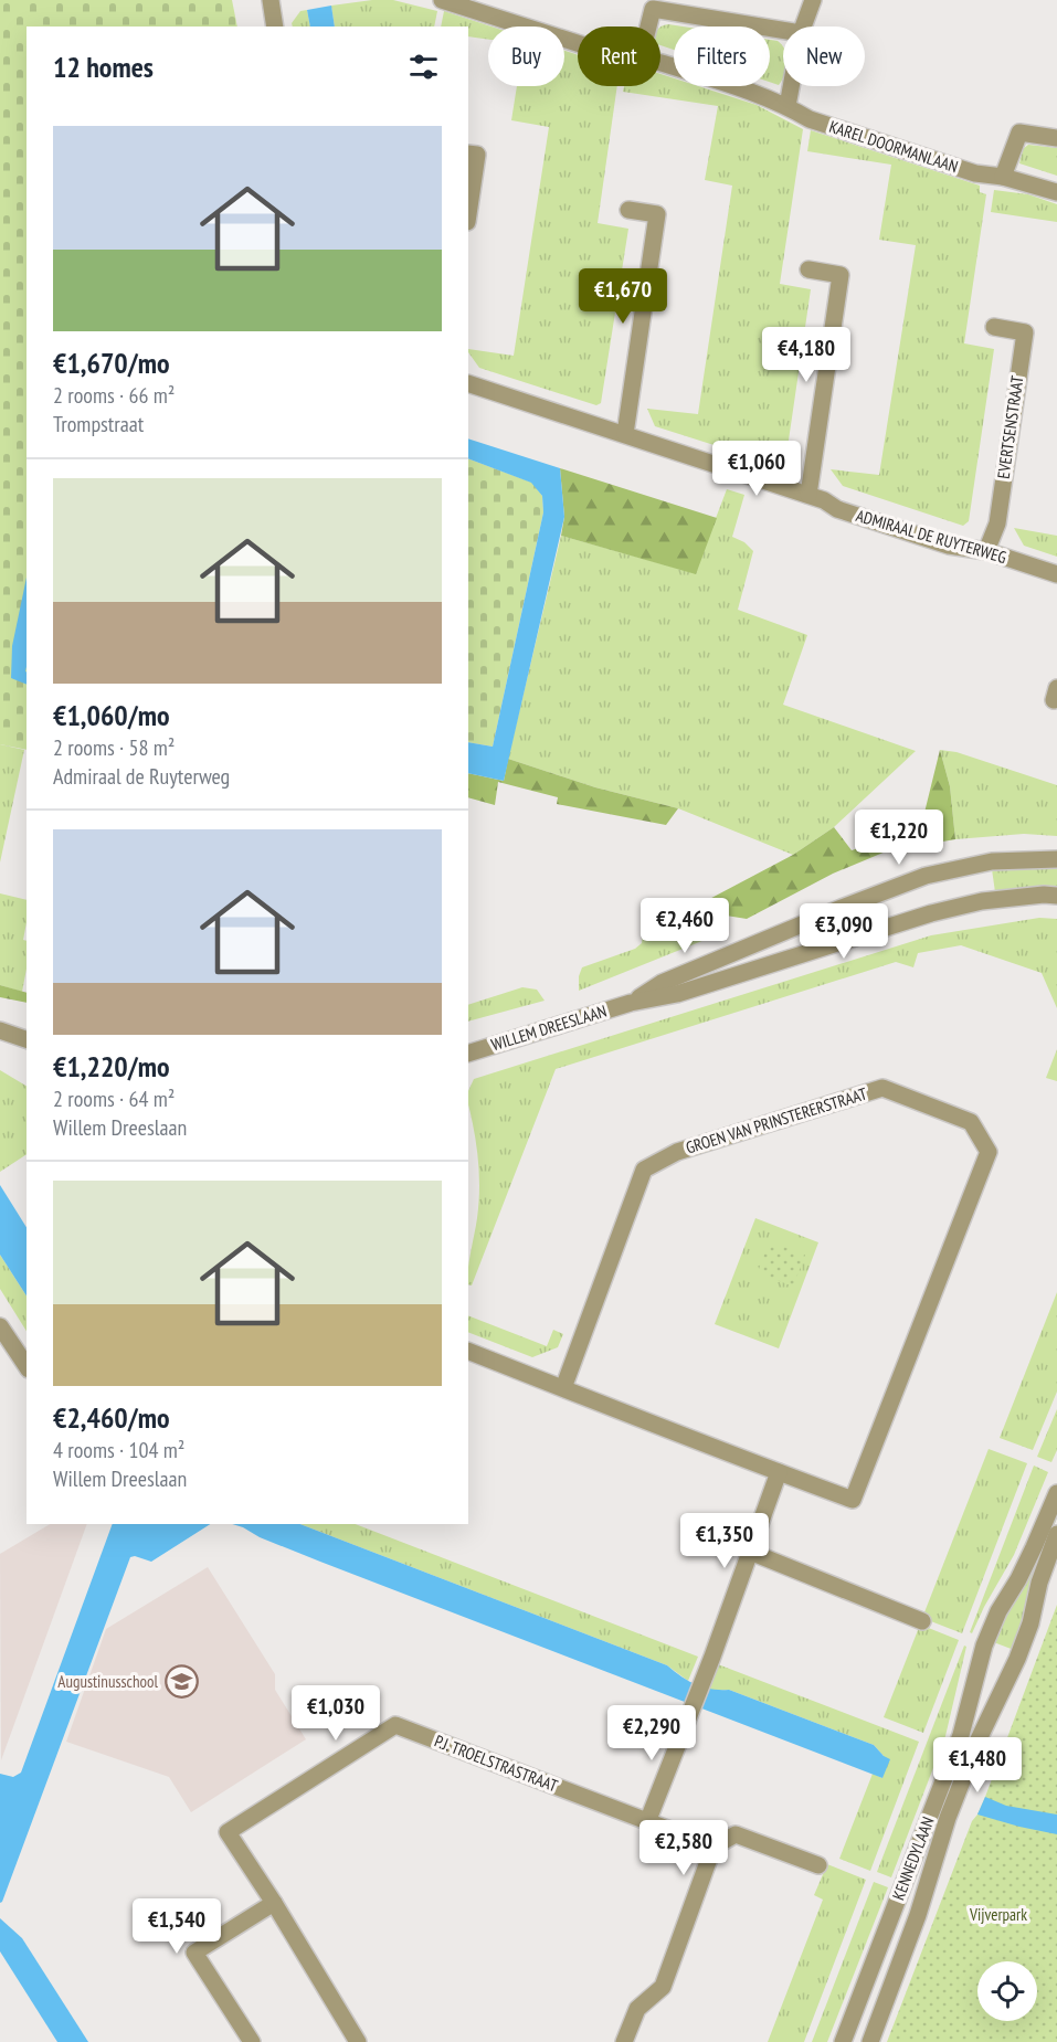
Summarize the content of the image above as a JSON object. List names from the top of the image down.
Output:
{
  "streets": {
    "street": [
      "KAREL DOORMANLAAN",
      "EVERTSENSTRAAT",
      "ADMIRAAL DE RUYTERWEG",
      "WILLEM DREESLAAN",
      "GROEN VAN PRINSTERERSTRAAT",
      "P.J. TROELSTRASTRAAT",
      "KENNEDYLAAN"
    ]
  },
  "crossings": [
    ["EVERTSENSTRAAT", "ADMIRAAL DE RUYTERWEG"]
  ],
  "parks": ["Vijverpark"],
  "places": {
    "school or university": ["Augustinusschool"]
  },
  "page": {
    "chip": [
      "Buy",
      "Rent",
      "Filters",
      "New"
    ],
    "heading": "12 homes",
    "list": [
      {
        "name": "€1,670/mo",
        "note": "2 rooms · 66 m² · Trompstraat"
      },
      {
        "name": "€1,060/mo",
        "note": "2 rooms · 58 m² · Admiraal de Ruyterweg"
      },
      {
        "name": "€1,220/mo",
        "note": "2 rooms · 64 m² · Willem Dreeslaan"
      },
      {
        "name": "€2,460/mo",
        "note": "4 rooms · 104 m² · Willem Dreeslaan"
      }
    ],
    "price": [
      "€1,670",
      "€4,180",
      "€1,060",
      "€1,220",
      "€2,460",
      "€3,090",
      "€1,350",
      "€1,030",
      "€2,290",
      "€1,480",
      "€2,580",
      "€1,540"
    ]
  }
}
